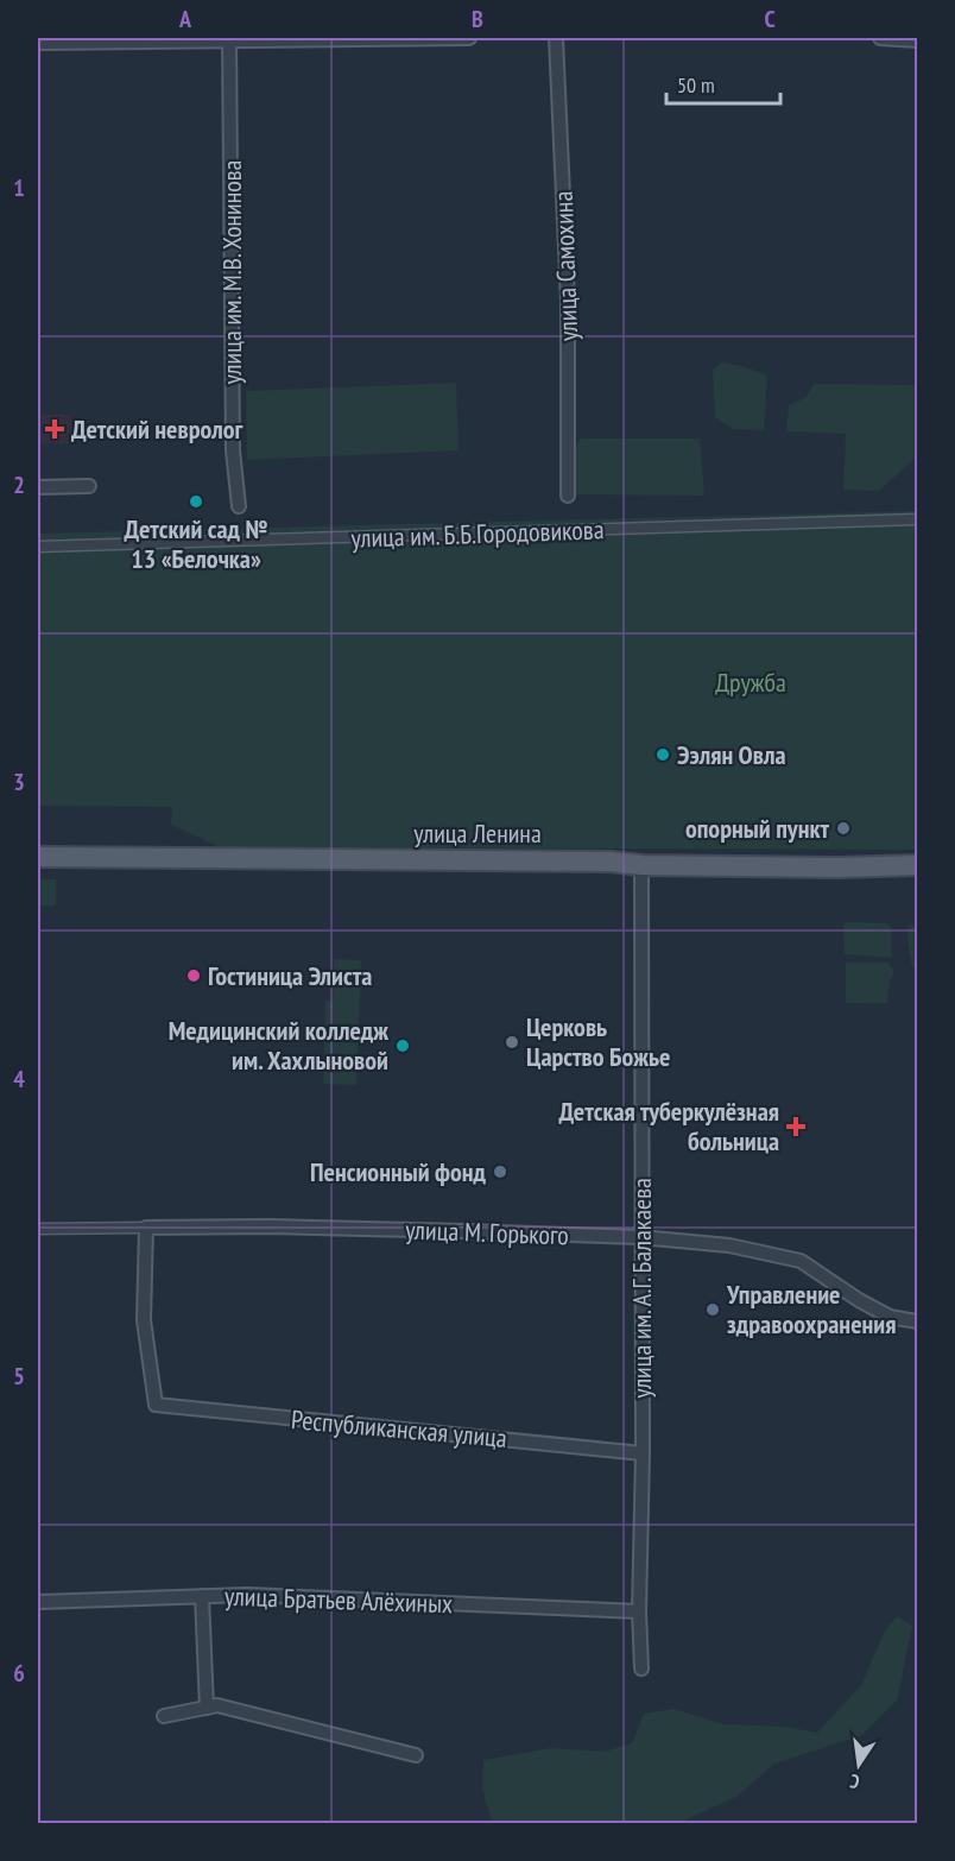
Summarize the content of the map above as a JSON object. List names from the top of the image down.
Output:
{
  "streets": {
    "main road": ["улица Ленина"],
    "street": [
      "улица Самохина",
      "улица им. М.В. Хонинова",
      "улица им. Б.Б.Городовикова",
      "улица М. Горького",
      "улица им. А.Г. Балакаева",
      "Республиканская улица",
      "улица Братьев Алёхиных"
    ]
  },
  "crossings": [
    ["улица Ленина", "улица им. А.Г. Балакаева"],
    ["улица М. Горького", "улица им. А.Г. Балакаева"],
    ["улица М. Горького", "Республиканская улица"],
    ["улица им. А.Г. Балакаева", "Республиканская улица"],
    ["улица им. А.Г. Балакаева", "улица Братьев Алёхиных"]
  ],
  "parks": ["Дружба"],
  "places": {
    "health": ["Детский невролог", "Детская туберкулёзная больница"],
    "other": [
      "Детский сад № 13 «Белочка»",
      "Ээлян Овла",
      "опорный пункт",
      "Гостиница Элиста",
      "Церковь Царство Божье",
      "Медицинский колледж им. Хахлыновой",
      "Пенсионный фонд",
      "Управление здравоохранения"
    ]
  },
  "scale_bar": "50 m",
  "north": "bottom",
  "grid": {
    "columns": ["A", "B", "C"],
    "rows": [
      "1",
      "2",
      "3",
      "4",
      "5",
      "6"
    ]
  }
}
